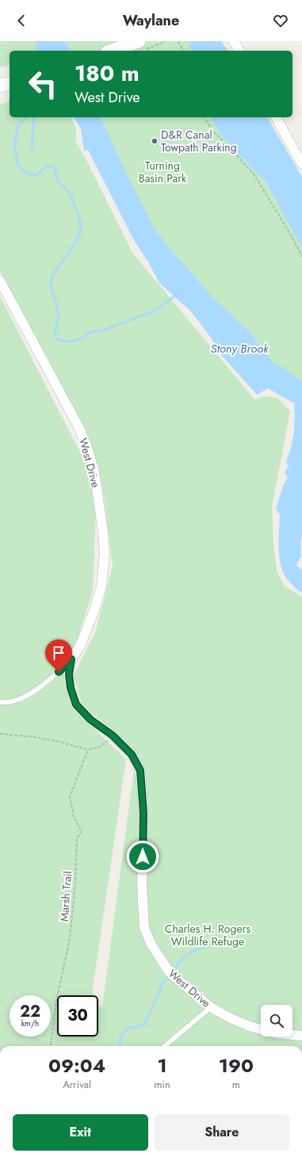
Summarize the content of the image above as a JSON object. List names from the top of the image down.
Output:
{
  "streets": {
    "street": ["West Drive"],
    "path": ["Marsh Trail"]
  },
  "water": ["Stony Brook"],
  "parks": ["Turning Basin Park", "Charles H. Rogers Wildlife Refuge"],
  "places": ["D&R Canal Towpath Parking"],
  "page": {
    "header": "Waylane",
    "turn": ["180 m", "West Drive"],
    "speed": "22 km/h",
    "limit": "30",
    "eta": [
      "09:04",
      "Arrival",
      "1",
      "min",
      "190",
      "m"
    ],
    "buttons": ["Exit", "Share"]
  }
}
